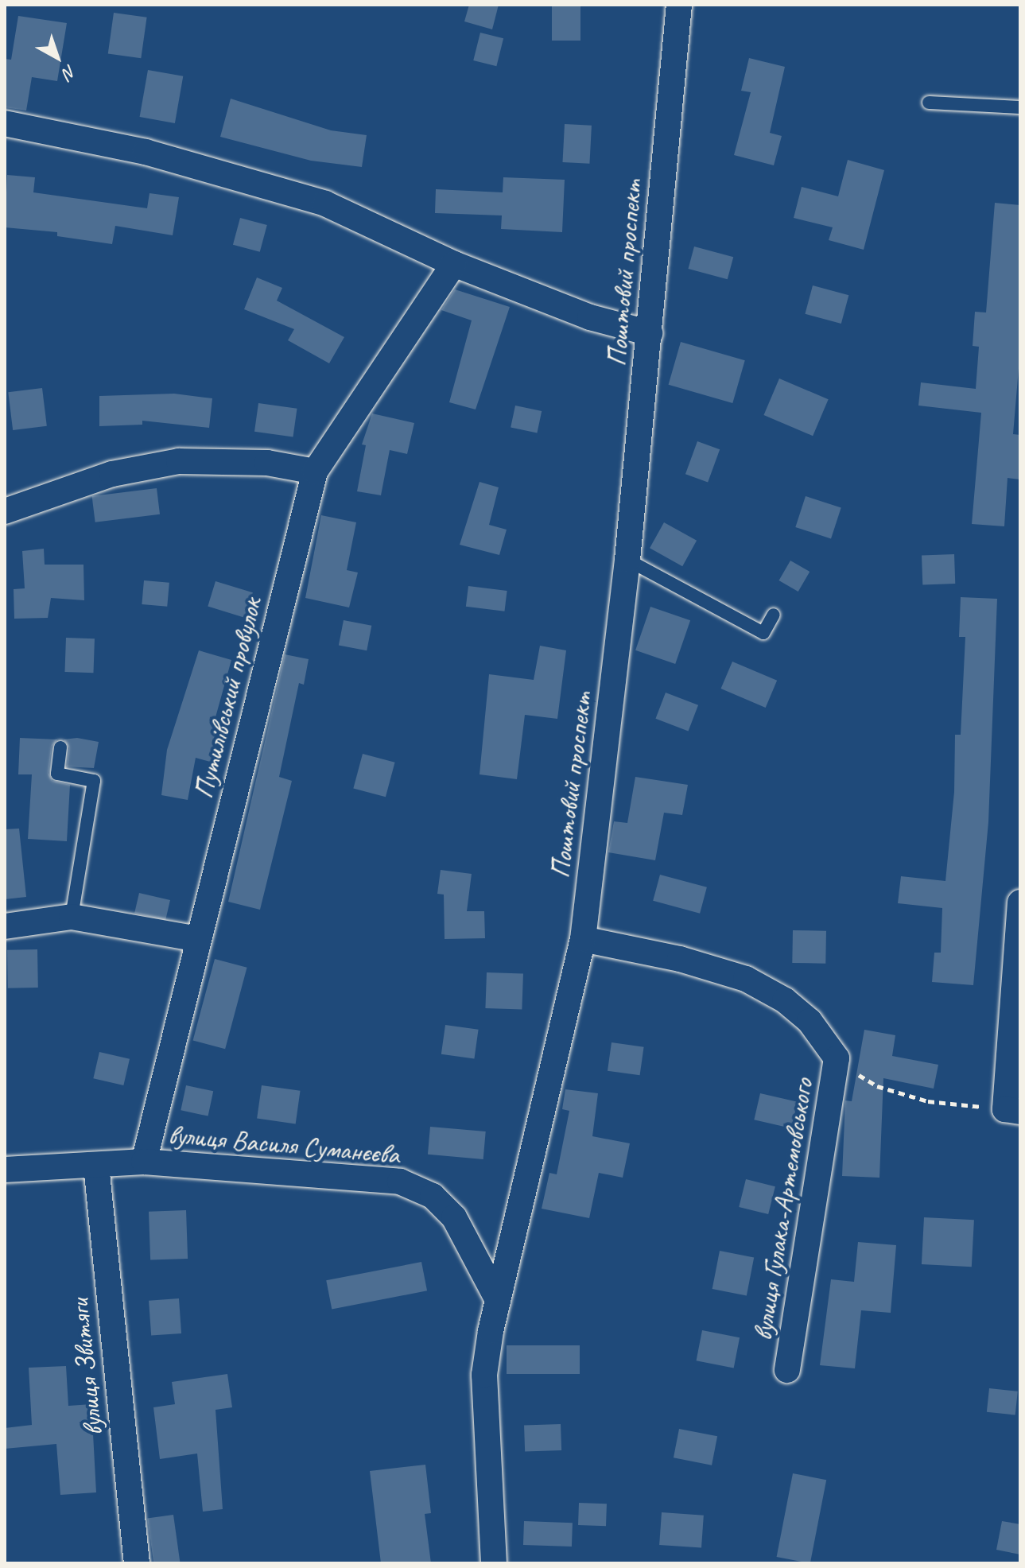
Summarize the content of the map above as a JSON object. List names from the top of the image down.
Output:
{
  "streets": {
    "street": [
      "Поштовий проспект",
      "Путилівський провулок",
      "вулиця Василя Суманєєва",
      "вулиця Гулака-Артемовського",
      "вулиця Звитяги"
    ]
  },
  "crossings": [
    ["Поштовий проспект", "вулиця Василя Суманєєва"],
    ["Поштовий проспект", "вулиця Гулака-Артемовського"],
    ["Путилівський провулок", "вулиця Василя Суманєєва"],
    ["вулиця Василя Суманєєва", "вулиця Звитяги"]
  ],
  "north": "bottom right"
}
